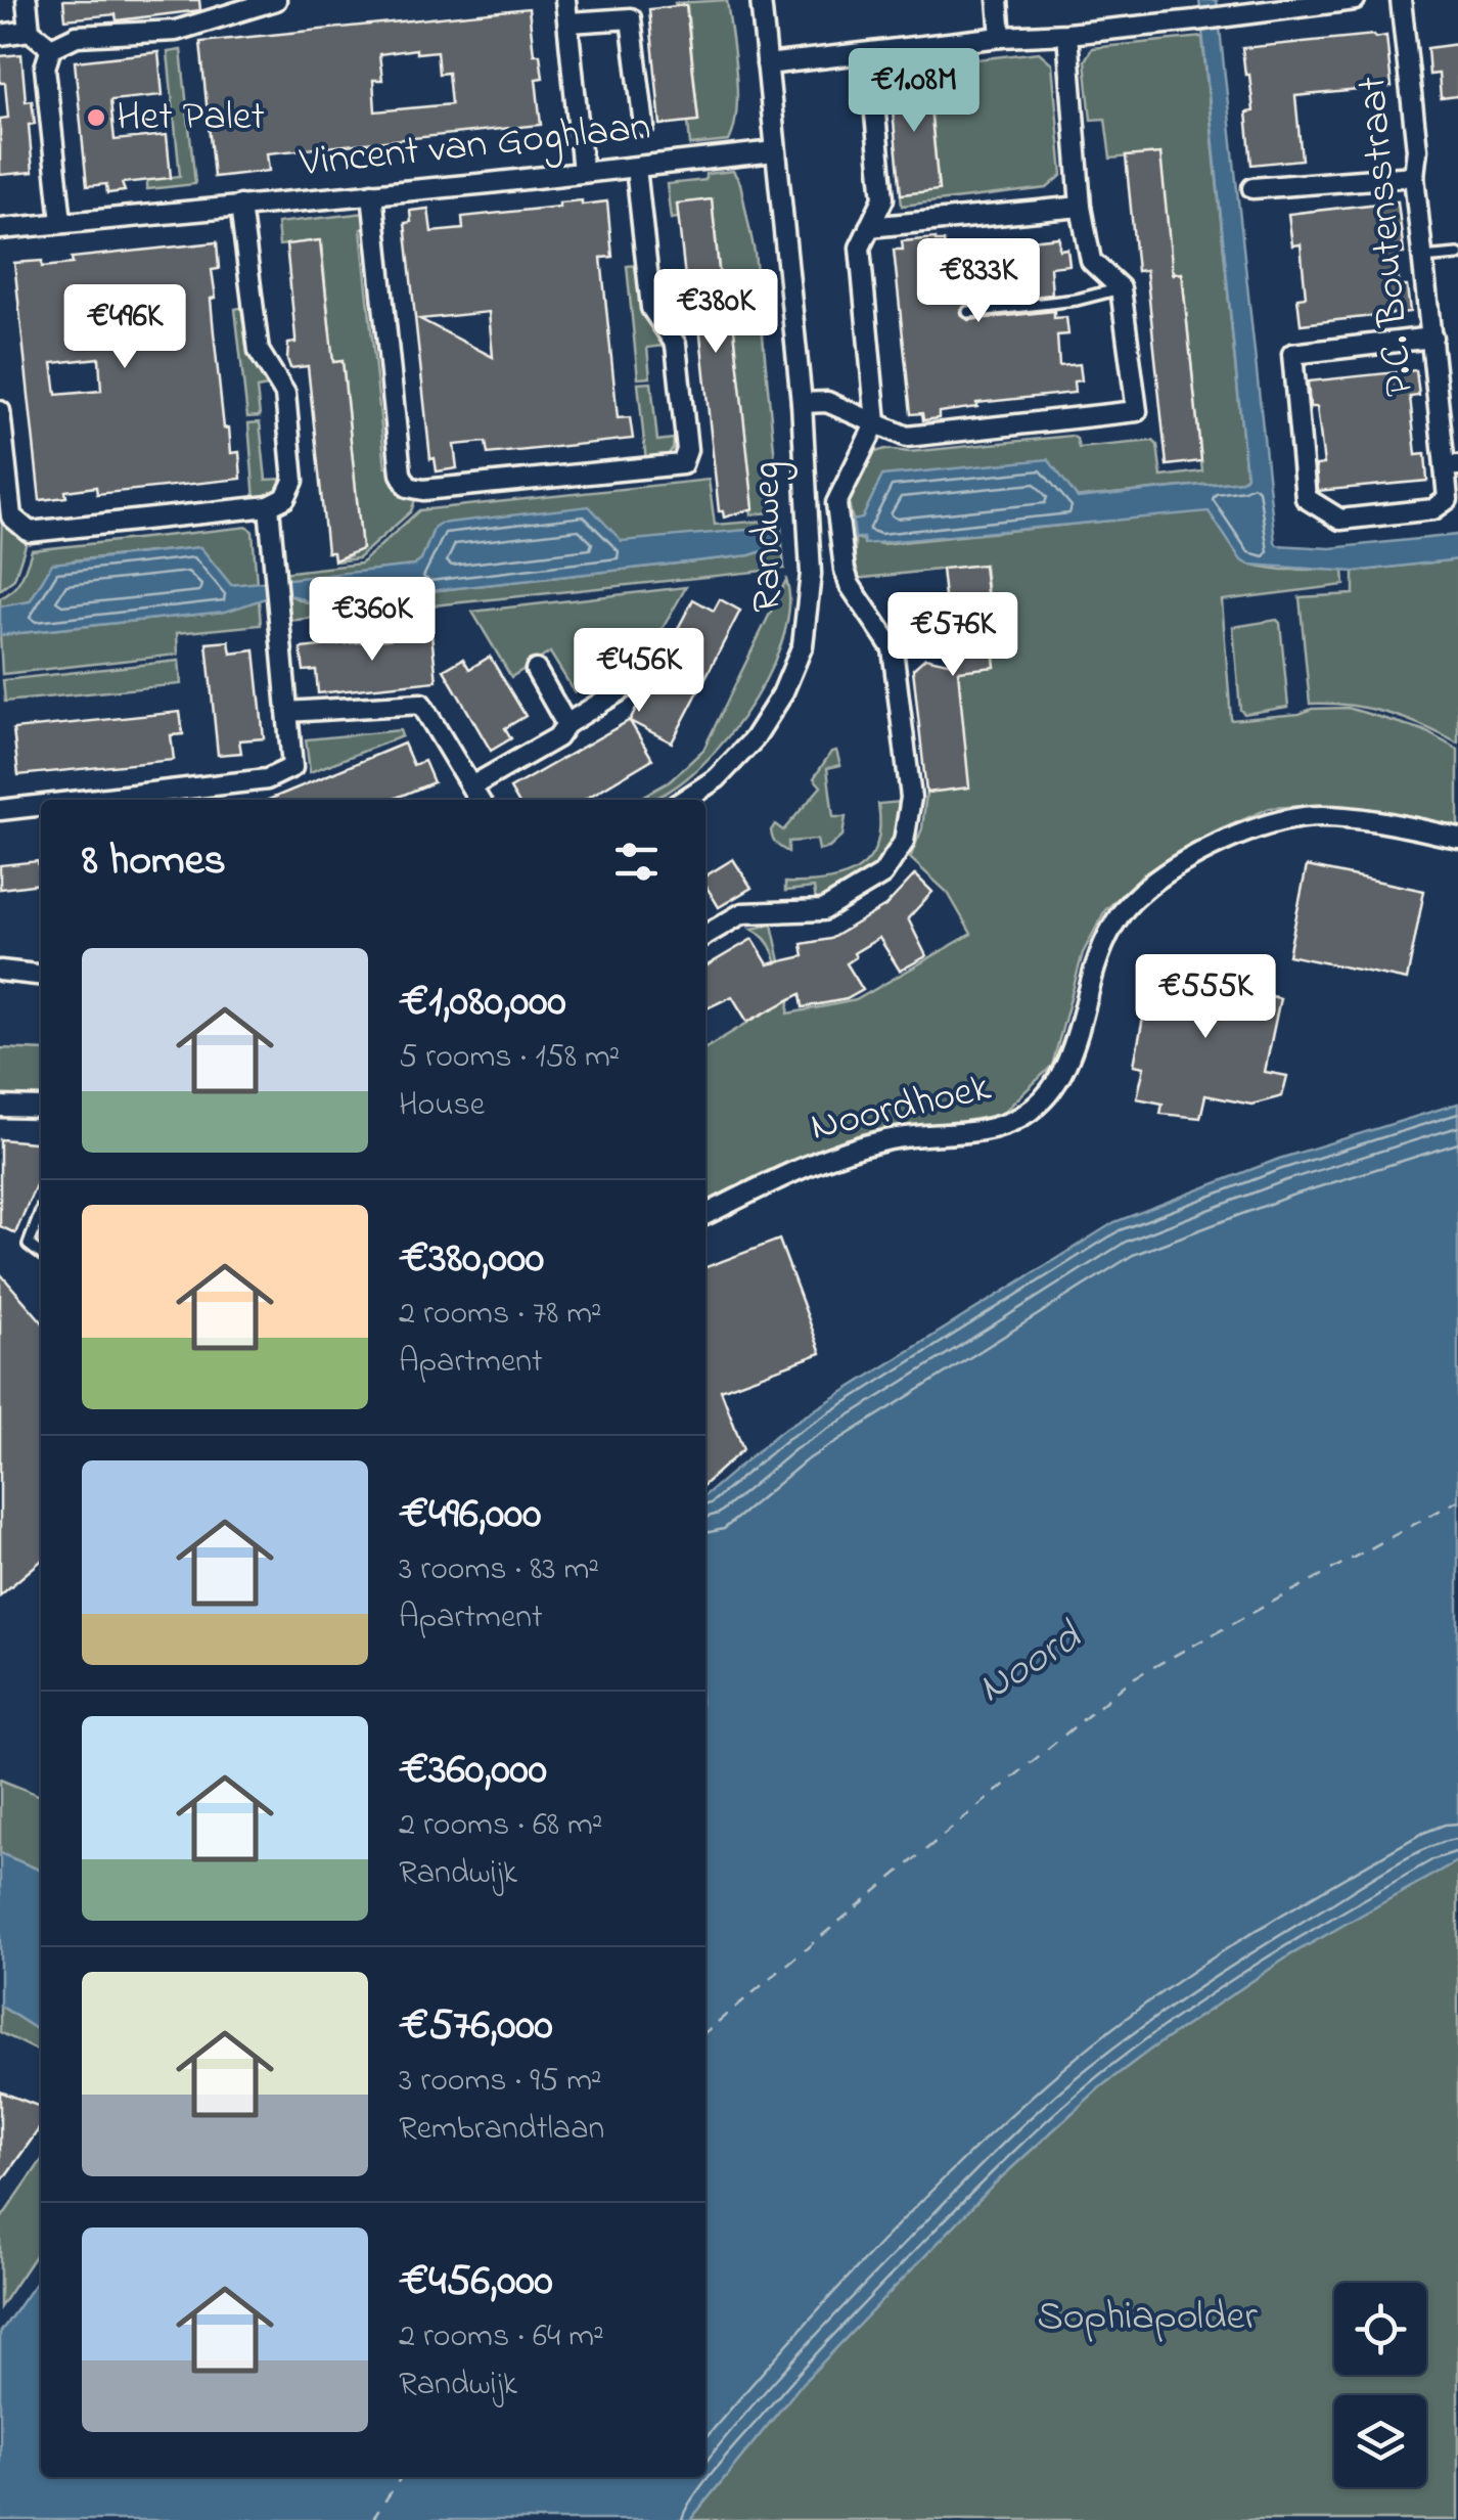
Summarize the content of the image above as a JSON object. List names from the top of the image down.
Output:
{
  "streets": {
    "street": [
      "Vincent van Goghlaan",
      "P.C. Boutensstraat",
      "Randweg",
      "Noordhoek"
    ]
  },
  "crossings": [
    ["Vincent van Goghlaan", "Randweg"]
  ],
  "water": ["Noord"],
  "parks": ["Sophiapolder"],
  "places": ["Het Palet"],
  "page": {
    "price": [
      "€1.08M",
      "€833K",
      "€380K",
      "€496K",
      "€360K",
      "€576K",
      "€456K",
      "€555K"
    ],
    "heading": "8 homes",
    "list": [
      {
        "name": "€1,080,000",
        "note": "5 rooms · 158 m² · House"
      },
      {
        "name": "€380,000",
        "note": "2 rooms · 78 m² · Apartment"
      },
      {
        "name": "€496,000",
        "note": "3 rooms · 83 m² · Apartment"
      },
      {
        "name": "€360,000",
        "note": "2 rooms · 68 m² · Randwijk"
      },
      {
        "name": "€576,000",
        "note": "3 rooms · 95 m² · Rembrandtlaan"
      },
      {
        "name": "€456,000",
        "note": "2 rooms · 64 m² · Randwijk"
      }
    ]
  }
}
